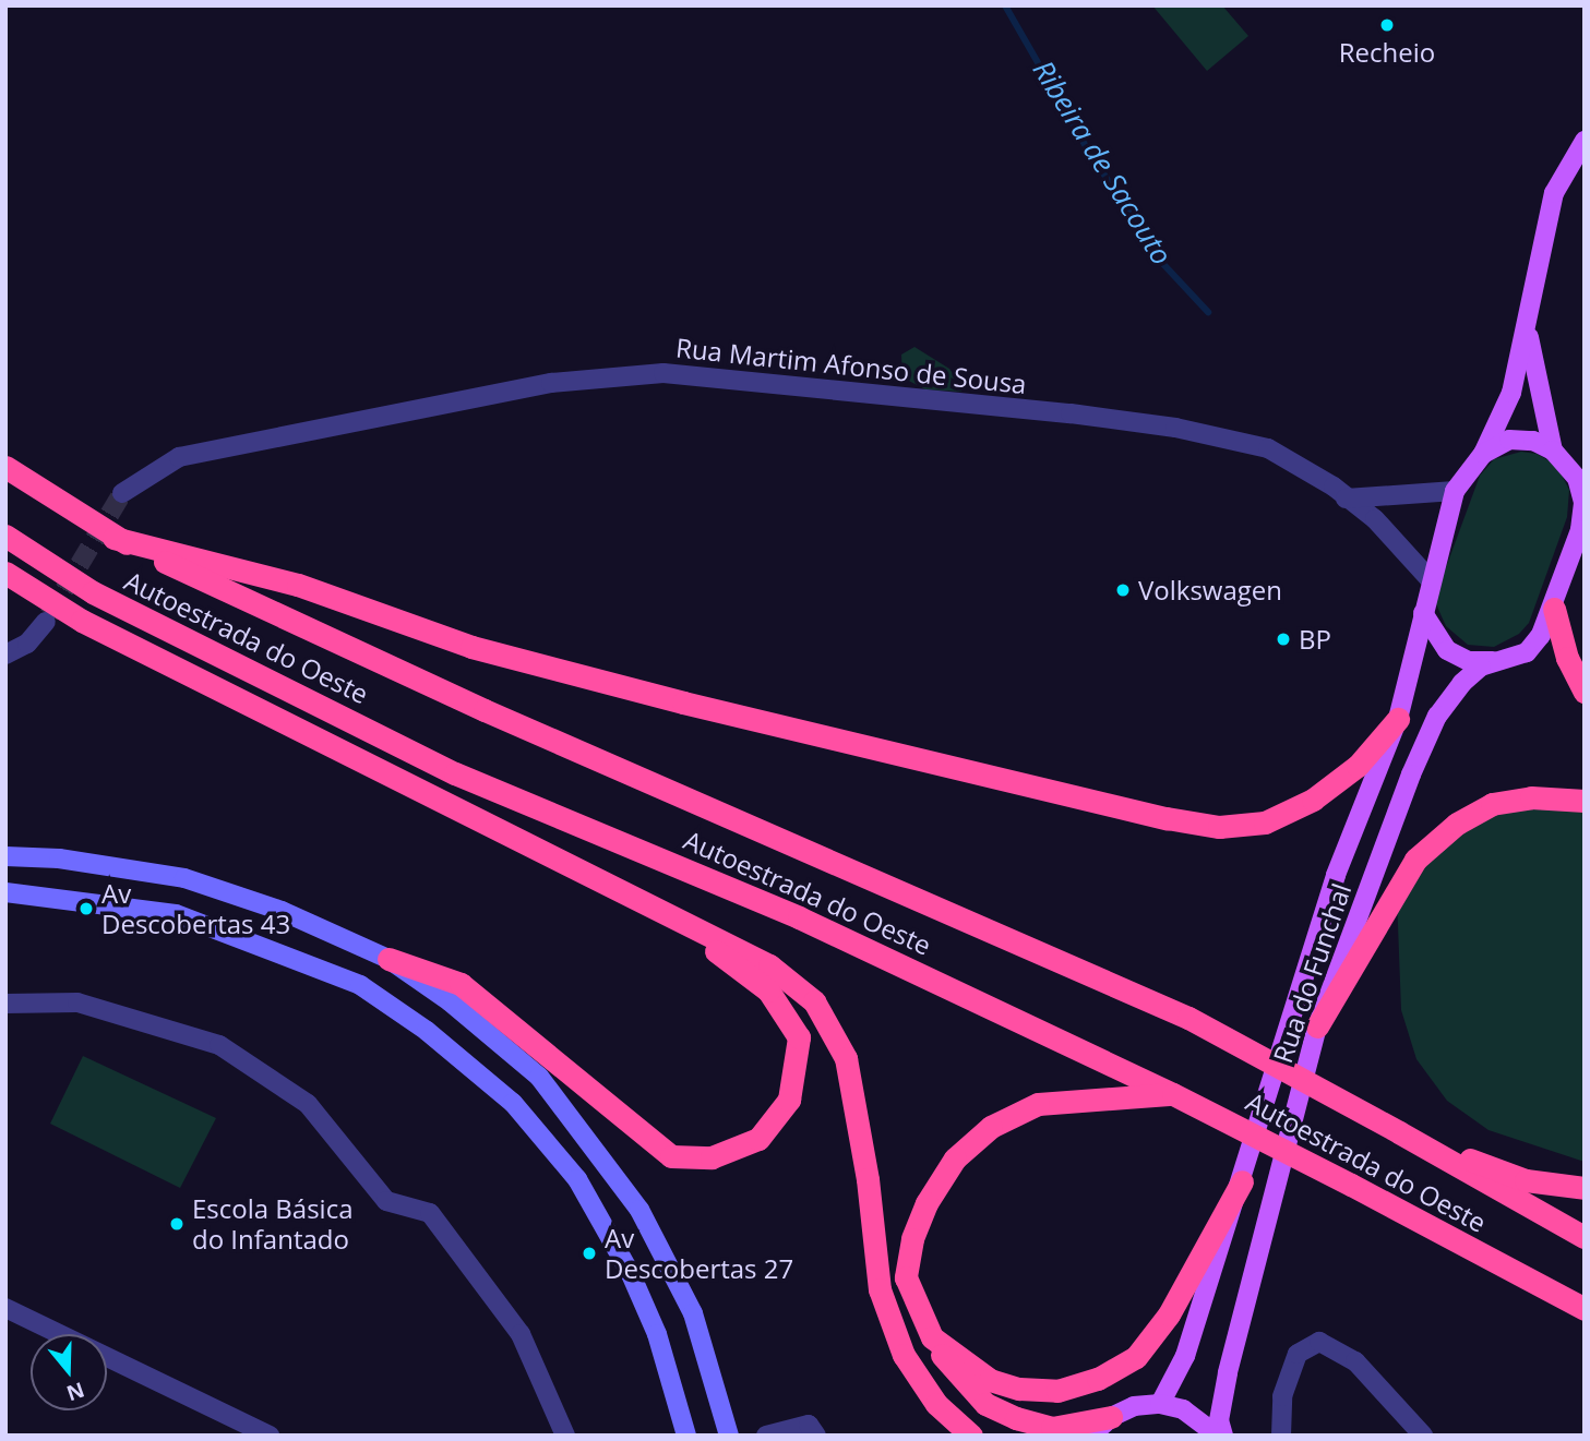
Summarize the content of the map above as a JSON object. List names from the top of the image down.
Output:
{
  "streets": {
    "highway": ["Autoestrada do Oeste"],
    "main road": ["Rua do Funchal"],
    "street": ["Rua Martim Afonso de Sousa"]
  },
  "crossings": [
    ["Rua Martim Afonso de Sousa", "Rua do Funchal"]
  ],
  "water": ["Ribeira de Sacouto"],
  "places": [
    "Recheio",
    "Volkswagen",
    "BP",
    "Av Descobertas 43",
    "Escola Básica do Infantado",
    "Av Descobertas 27"
  ],
  "north": "bottom"
}
